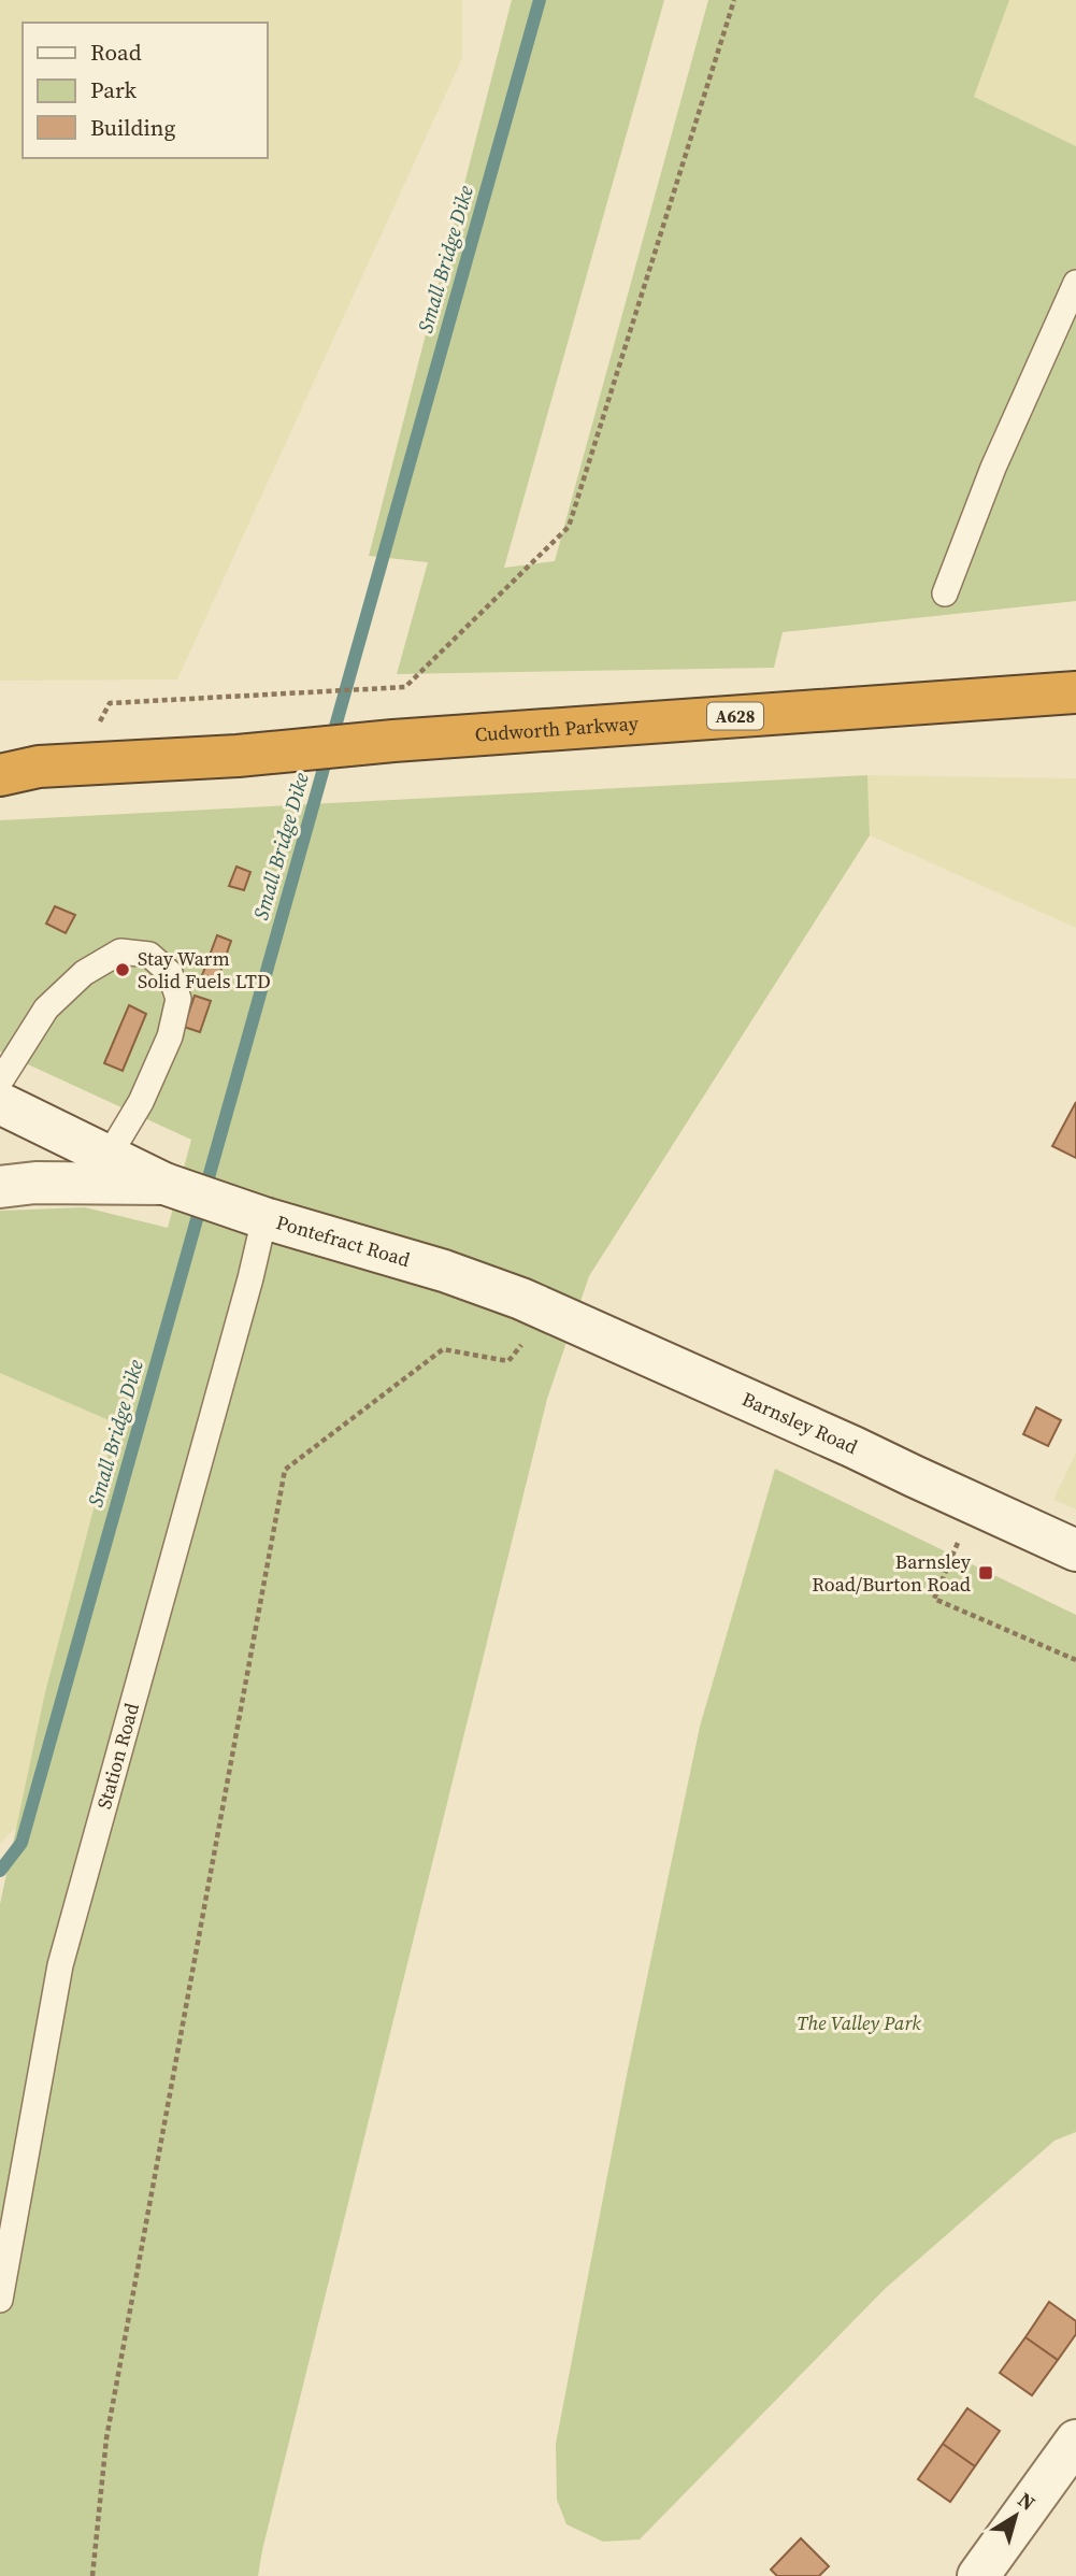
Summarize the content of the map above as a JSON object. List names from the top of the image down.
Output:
{
  "streets": {
    "highway": ["A628", "Cudworth Parkway"],
    "street": ["Pontefract Road", "Barnsley Road"],
    "lane": ["Station Road"]
  },
  "crossings": [
    ["Pontefract Road", "Barnsley Road"],
    ["Pontefract Road", "Station Road"]
  ],
  "water": ["Small Bridge Dike"],
  "parks": ["The Valley Park"],
  "places": {
    "other": ["Stay Warm Solid Fuels LTD"],
    "transit": ["Barnsley Road/Burton Road"]
  },
  "legend": ["Road", "Park", "Building"],
  "north": "top right"
}
